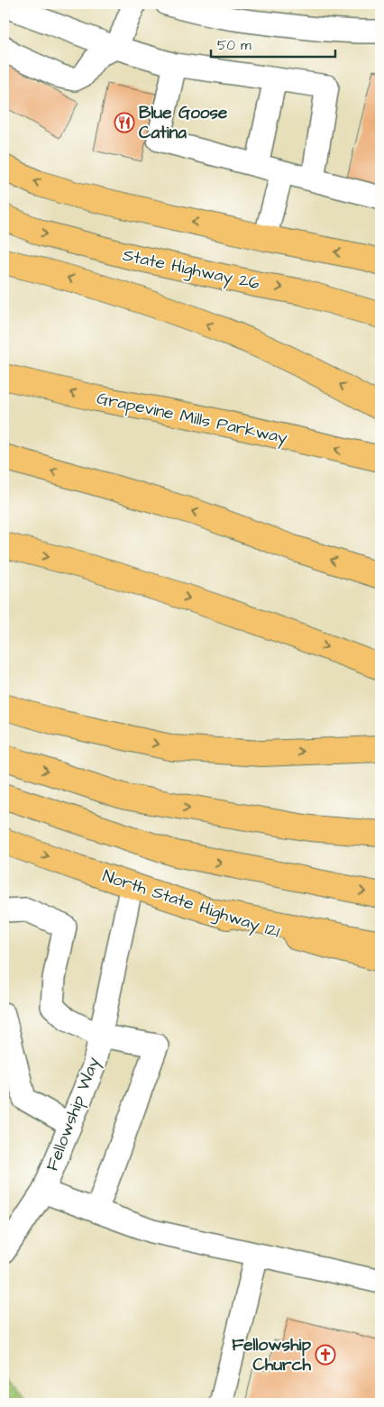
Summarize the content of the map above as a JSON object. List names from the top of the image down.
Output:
{
  "streets": {
    "main road": ["State Highway 26", "Grapevine Mills Parkway", "North State Highway 121"],
    "street": ["Fellowship Way"]
  },
  "crossings": [
    ["North State Highway 121", "Fellowship Way"]
  ],
  "places": {
    "restaurant": ["Blue Goose Catina"],
    "church": ["Fellowship Church"]
  },
  "scale_bar": "50 m"
}
